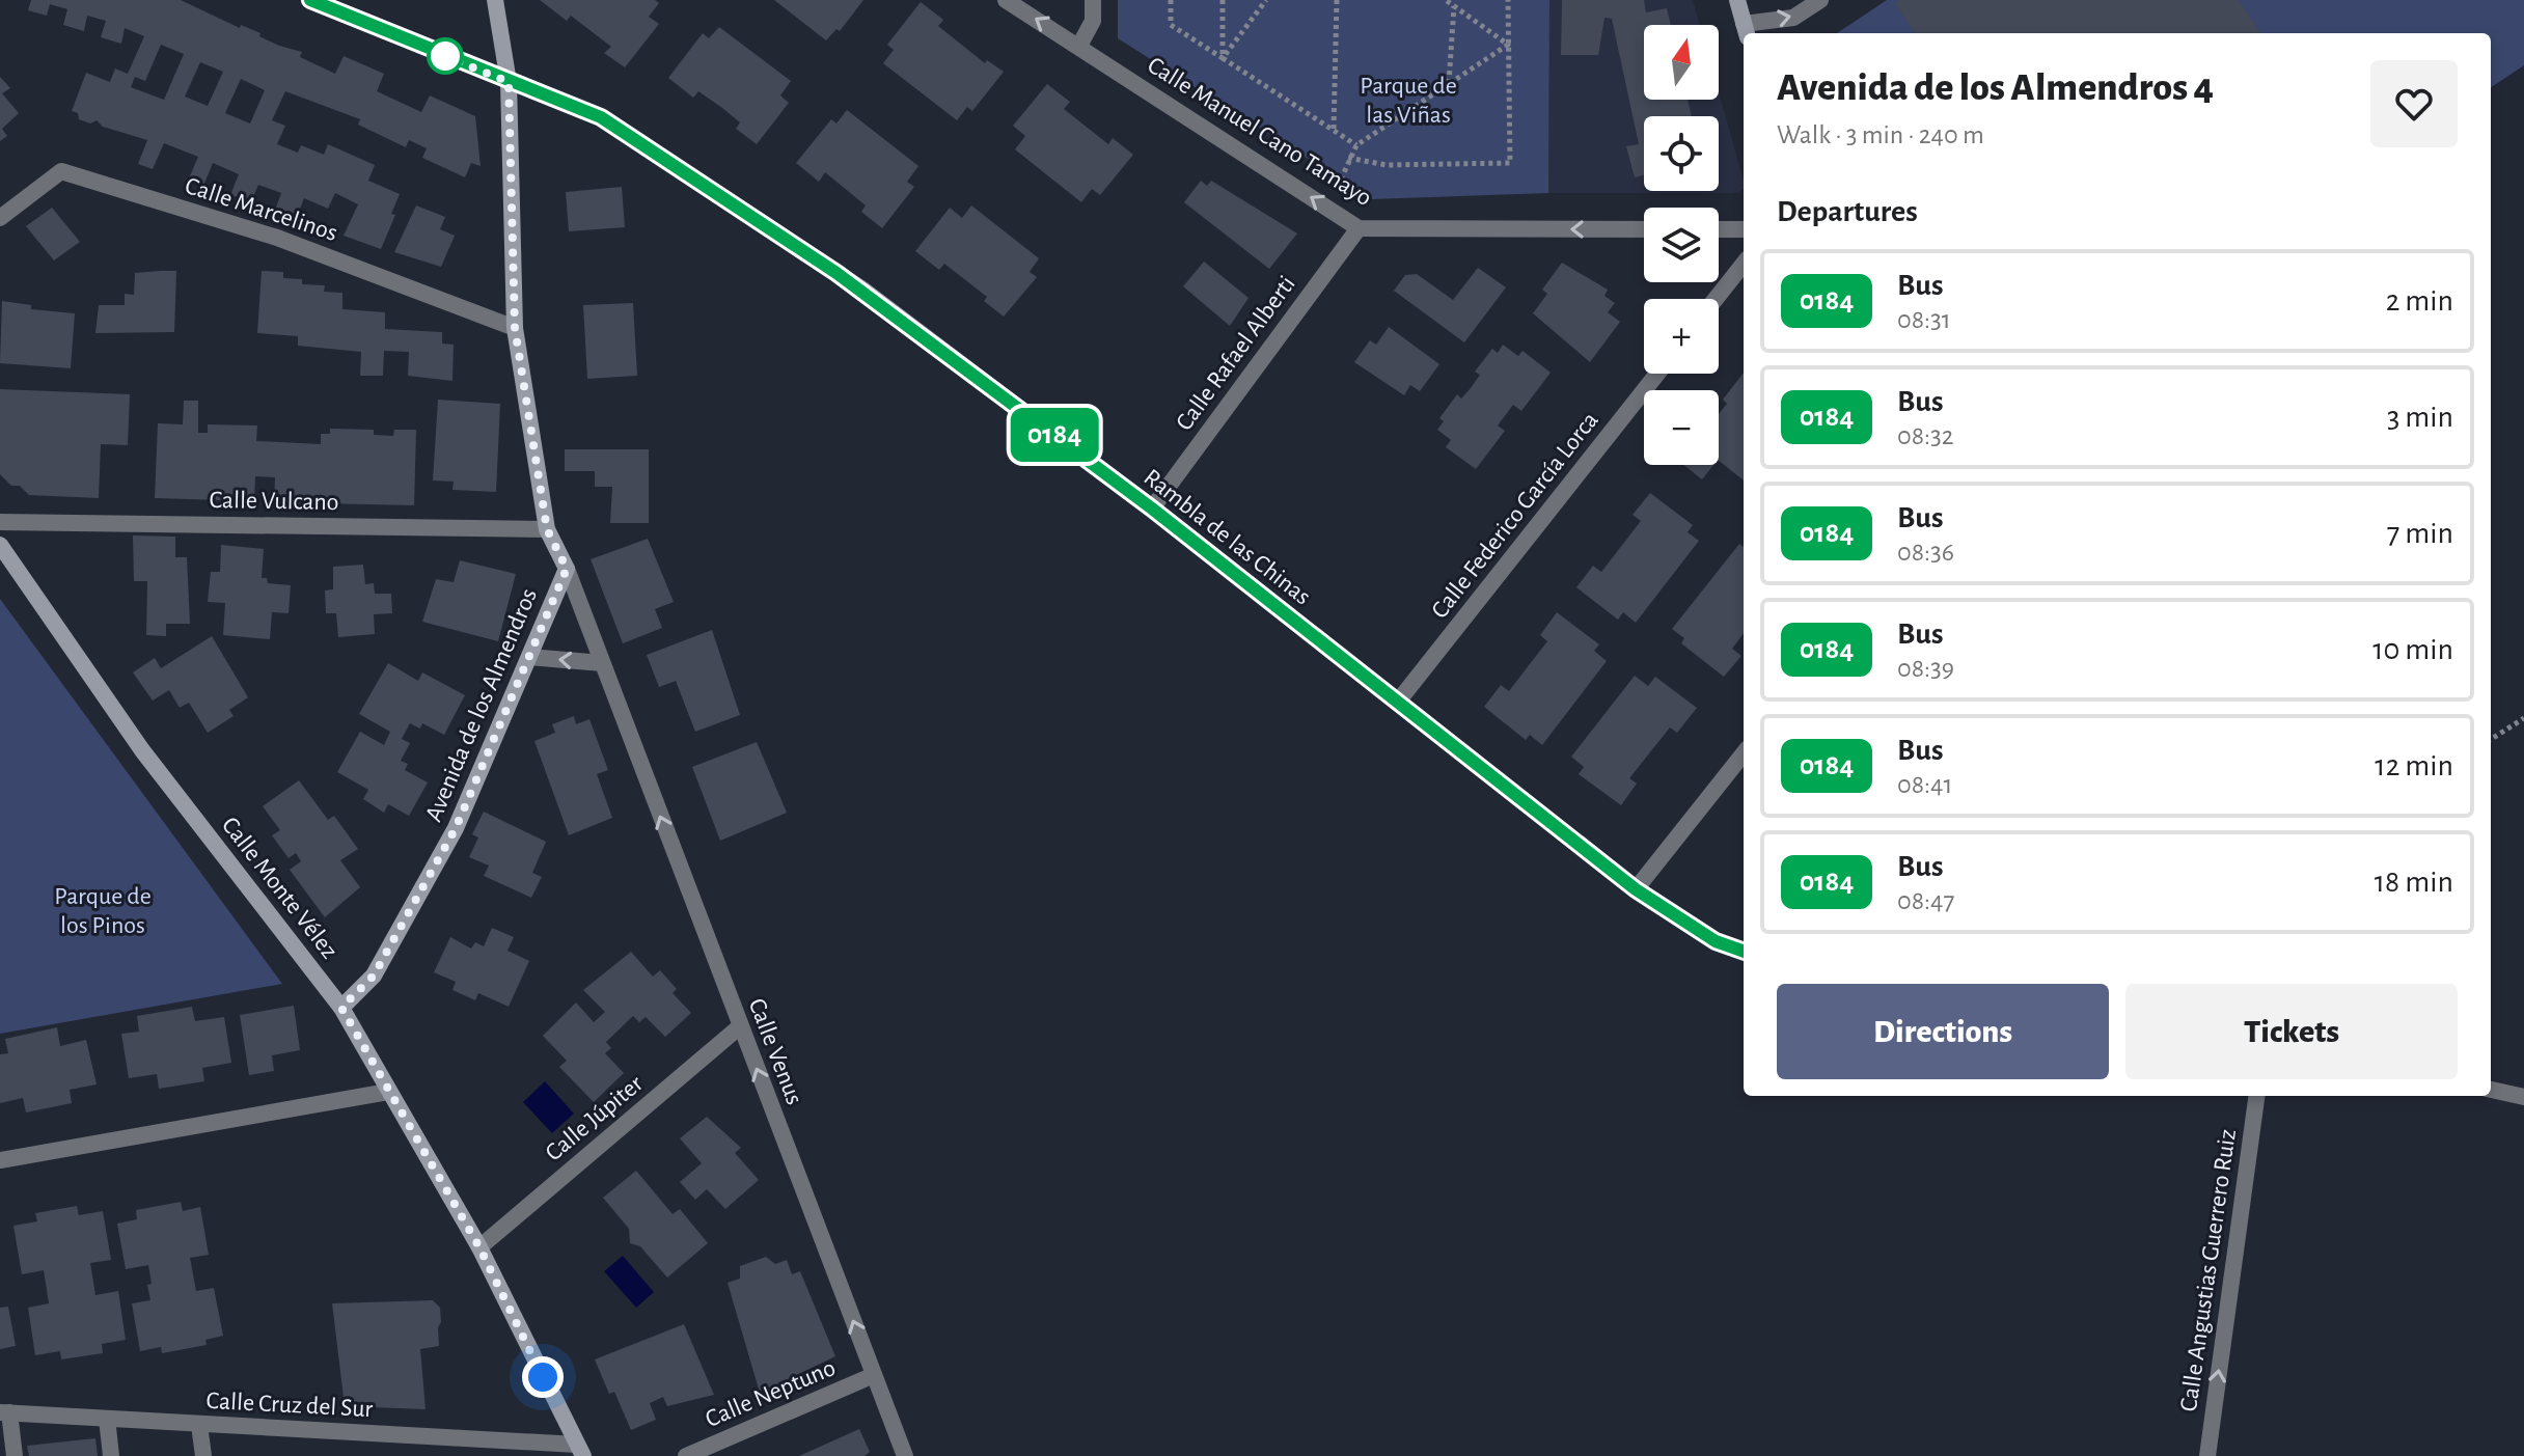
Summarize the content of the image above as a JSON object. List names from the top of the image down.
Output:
{
  "streets": {
    "street": [
      "Calle Manuel Cano Tamayo",
      "Calle Marcelinos",
      "Calle Rafael Alberti",
      "Calle Vulcano",
      "Calle Federico García Lorca",
      "Rambla de las Chinas",
      "Avenida de los Almendros",
      "Calle Monte Vélez",
      "Calle Venus",
      "Calle Júpiter",
      "Calle Angustias Guerrero Ruiz",
      "Calle Neptuno",
      "Calle Cruz del Sur"
    ]
  },
  "crossings": [
    ["Calle Manuel Cano Tamayo", "Calle Rafael Alberti"],
    ["Calle Marcelinos", "Avenida de los Almendros"],
    ["Calle Rafael Alberti", "Rambla de las Chinas"],
    ["Calle Vulcano", "Avenida de los Almendros"],
    ["Calle Federico García Lorca", "Rambla de las Chinas"],
    ["Rambla de las Chinas", "Avenida de los Almendros"],
    ["Avenida de los Almendros", "Calle Monte Vélez"],
    ["Avenida de los Almendros", "Calle Venus"],
    ["Calle Monte Vélez", "Calle Júpiter"],
    ["Calle Monte Vélez", "Calle Cruz del Sur"],
    ["Calle Venus", "Calle Júpiter"],
    ["Calle Venus", "Calle Neptuno"]
  ],
  "one_way": ["Calle Manuel Cano Tamayo", "Calle Venus", "Calle Angustias Guerrero Ruiz"],
  "parks": ["Parque de las Viñas", "Parque de los Pinos"],
  "lines": ["bus line 0184"],
  "north": "top",
  "page": {
    "on_map": "0184",
    "map_buttons": ["+", "−"],
    "heading": [
      ["Avenida de los Almendros 4", "Walk · 3 min · 240 m"],
      "Departures"
    ],
    "list": [
      {
        "mark": "0184",
        "name": "Bus",
        "note": "08:31",
        "value": "2 min"
      },
      {
        "mark": "0184",
        "name": "Bus",
        "note": "08:32",
        "value": "3 min"
      },
      {
        "mark": "0184",
        "name": "Bus",
        "note": "08:36",
        "value": "7 min"
      },
      {
        "mark": "0184",
        "name": "Bus",
        "note": "08:39",
        "value": "10 min"
      },
      {
        "mark": "0184",
        "name": "Bus",
        "note": "08:41",
        "value": "12 min"
      },
      {
        "mark": "0184",
        "name": "Bus",
        "note": "08:47",
        "value": "18 min"
      }
    ],
    "buttons": ["Directions", "Tickets"]
  }
}
